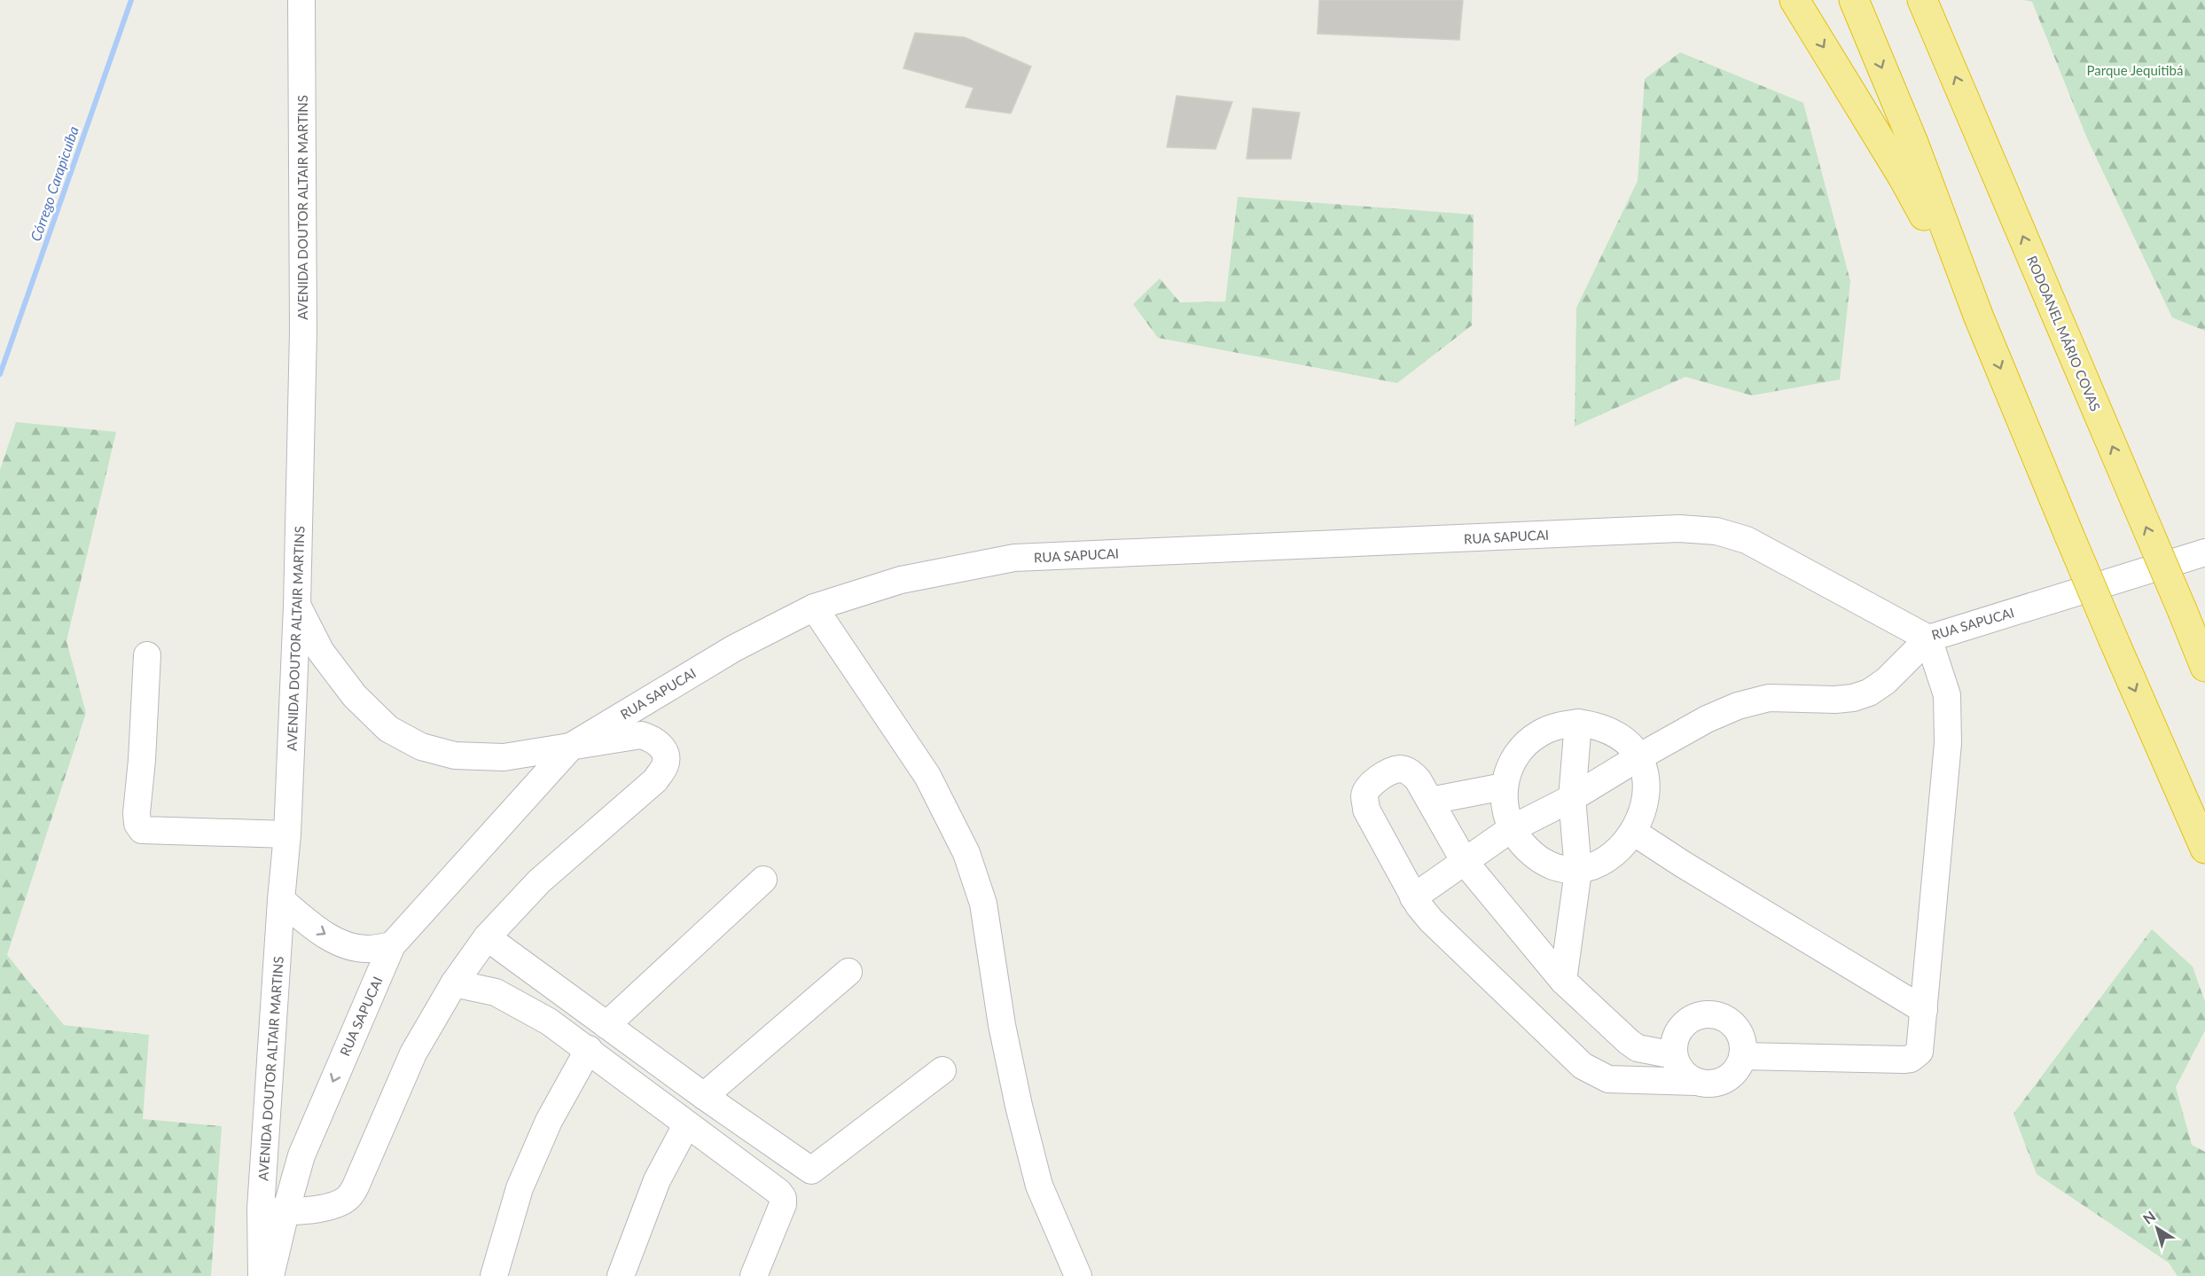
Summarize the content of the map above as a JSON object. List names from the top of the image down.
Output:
{
  "streets": {
    "highway": ["RODOANEL MÁRIO COVAS"],
    "street": ["AVENIDA DOUTOR ALTAIR MARTINS", "RUA SAPUCAI"]
  },
  "crossings": [
    ["AVENIDA DOUTOR ALTAIR MARTINS", "RUA SAPUCAI"]
  ],
  "water": ["Córrego Carapicuíba"],
  "parks": ["Parque Jequitibá"],
  "north": "top left"
}
